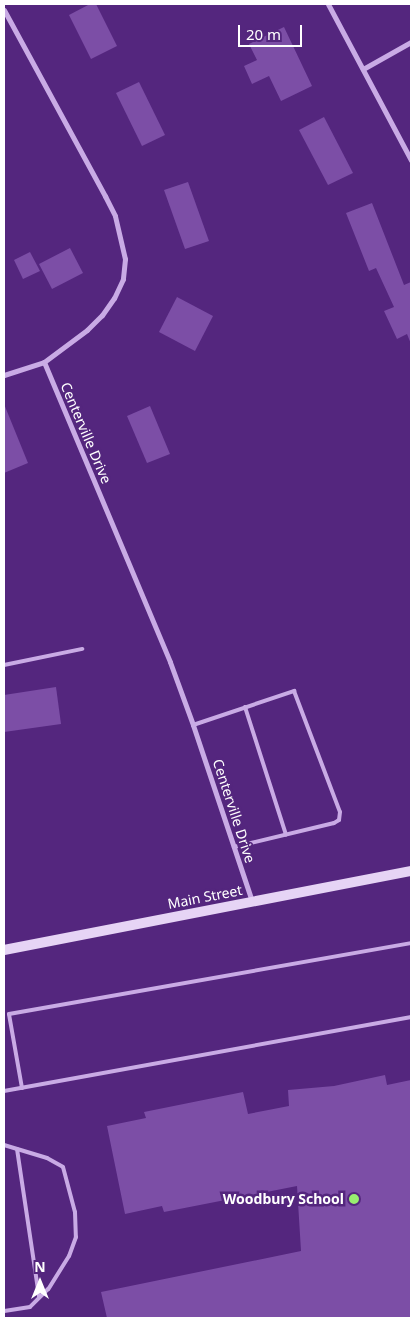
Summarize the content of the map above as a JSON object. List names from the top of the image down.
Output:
{
  "streets": {
    "main road": ["Main Street"],
    "street": ["Centerville Drive"]
  },
  "crossings": [
    ["Centerville Drive", "Main Street"]
  ],
  "places": ["Woodbury School"],
  "scale_bar": "20 m",
  "north": "top"
}
